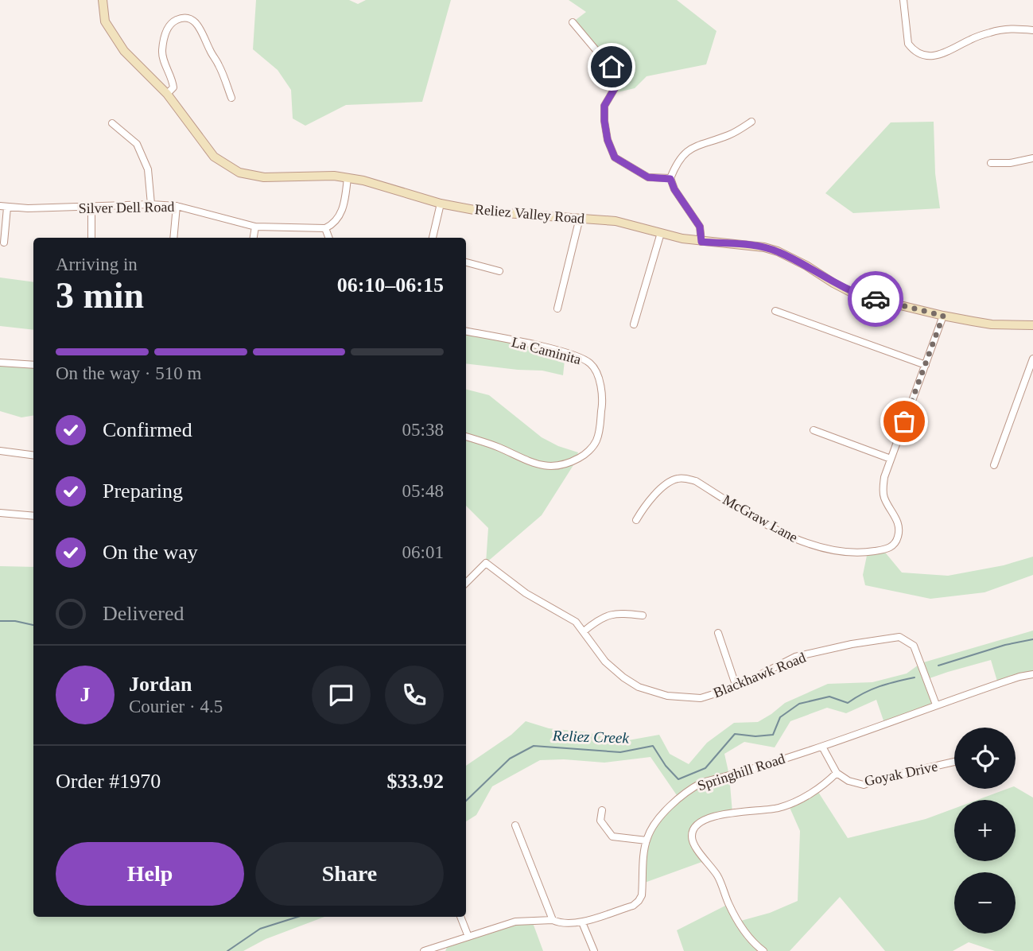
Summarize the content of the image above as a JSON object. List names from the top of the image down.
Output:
{
  "streets": {
    "main road": ["Reliez Valley Road"],
    "street": [
      "Silver Dell Road",
      "La Caminita",
      "McGraw Lane",
      "Blackhawk Road",
      "Springhill Road",
      "Goyak Drive"
    ]
  },
  "crossings": [
    ["Reliez Valley Road", "McGraw Lane"],
    ["Blackhawk Road", "Springhill Road"]
  ],
  "water": ["Reliez Creek"],
  "page": {
    "heading": ["3 min", "Arriving in", "06:10–06:15"],
    "panel": [
      "Jordan",
      "Courier · 4.5",
      "Order #1970",
      "$33.92"
    ],
    "bar": "On the way · 510 m",
    "list": [
      ["Confirmed", "05:38"],
      ["Preparing", "05:48"],
      ["On the way", "06:01"],
      "Delivered"
    ],
    "round": "J",
    "map_buttons": ["+", "−"],
    "buttons": ["Help", "Share"]
  }
}
